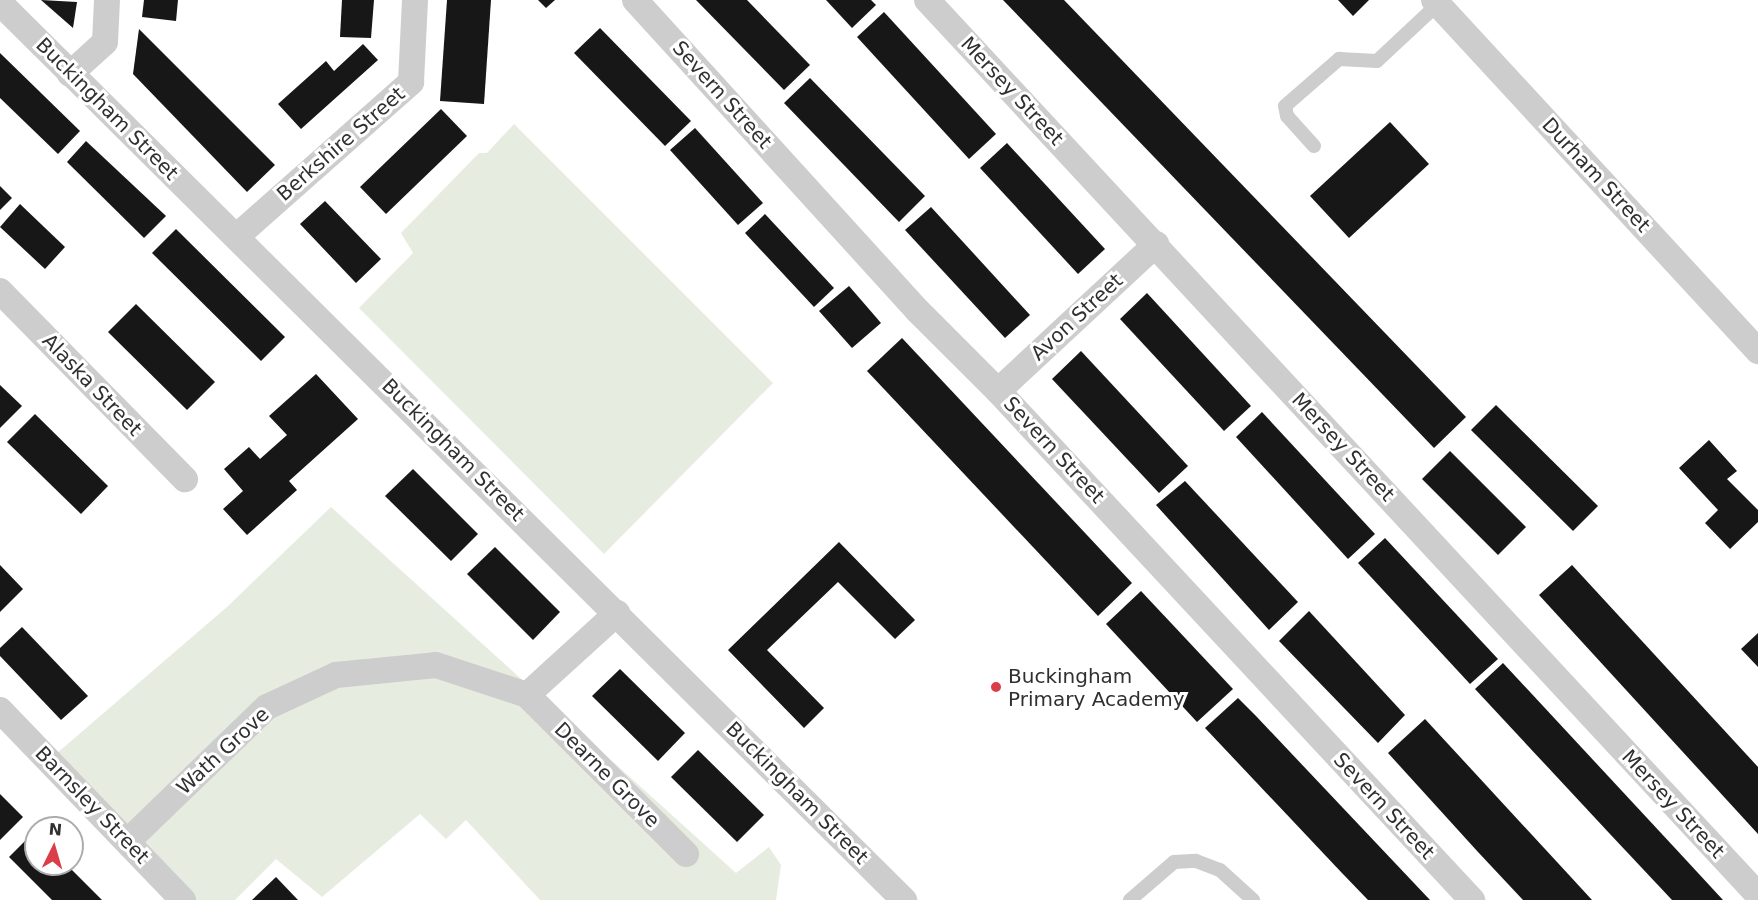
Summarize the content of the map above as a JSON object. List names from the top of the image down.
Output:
{
  "streets": {
    "street": [
      "Mersey Street",
      "Severn Street",
      "Buckingham Street",
      "Berkshire Street",
      "Durham Street",
      "Avon Street",
      "Alaska Street",
      "Wath Grove",
      "Dearne Grove",
      "Barnsley Street"
    ]
  },
  "crossings": [
    ["Mersey Street", "Avon Street"],
    ["Severn Street", "Avon Street"],
    ["Buckingham Street", "Berkshire Street"],
    ["Wath Grove", "Dearne Grove"],
    ["Wath Grove", "Barnsley Street"]
  ],
  "places": ["Buckingham Primary Academy"],
  "north": "top"
}
